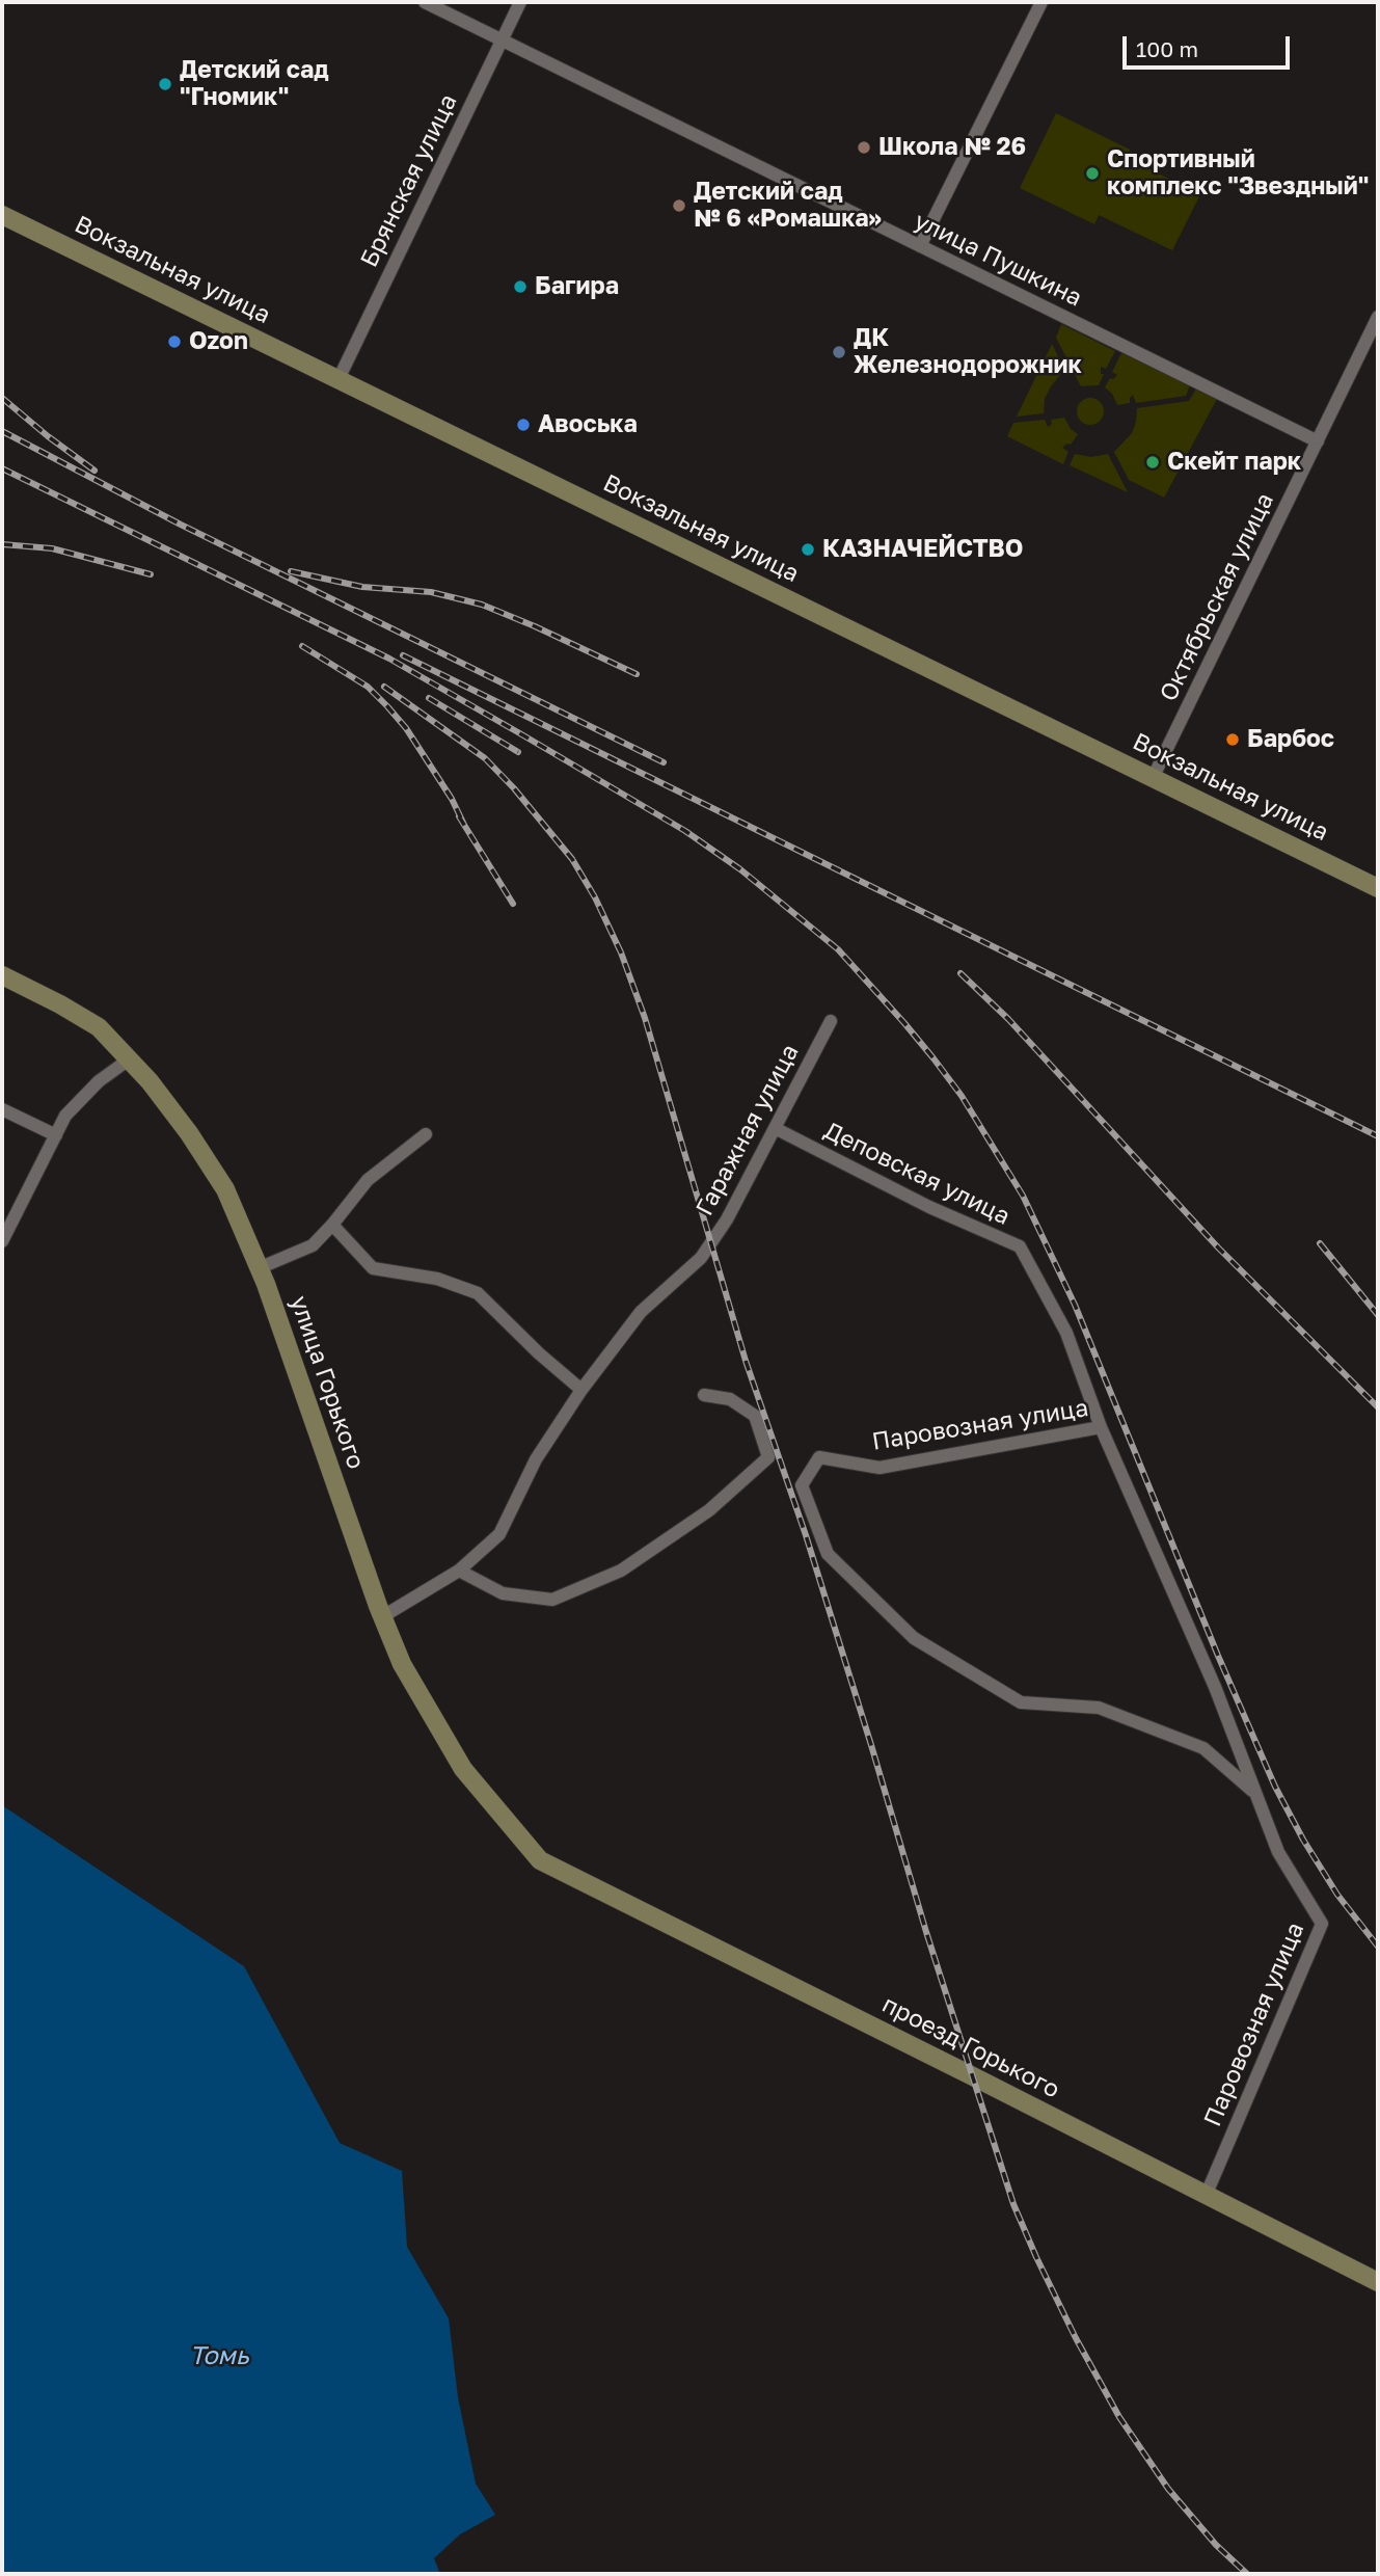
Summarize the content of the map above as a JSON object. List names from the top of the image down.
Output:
{
  "streets": {
    "main road": ["Вокзальная улица", "улица Горького", "проезд Горького"],
    "street": [
      "Брянская улица",
      "улица Пушкина",
      "Октябрьская улица",
      "Гаражная улица",
      "Деповская улица",
      "Паровозная улица"
    ]
  },
  "crossings": [
    ["Брянская улица", "улица Пушкина"],
    ["Брянская улица", "Вокзальная улица"],
    ["улица Пушкина", "Октябрьская улица"],
    ["Вокзальная улица", "Октябрьская улица"],
    ["Гаражная улица", "Деповская улица"],
    ["Деповская улица", "Паровозная улица"],
    ["улица Горького", "проезд Горького"],
    ["Паровозная улица", "проезд Горького"]
  ],
  "water": ["Томь"],
  "places": [
    "Детский сад \"Гномик\"",
    "Школа № 26",
    "Спортивный комплекс \"Звездный\"",
    "Детский сад № 6 «Ромашка»",
    "Багира",
    "Ozon",
    "ДК Железнодорожник",
    "Авоська",
    "Скейт парк",
    "КАЗНАЧЕЙСТВО",
    "Барбос"
  ],
  "scale_bar": "100 m"
}
